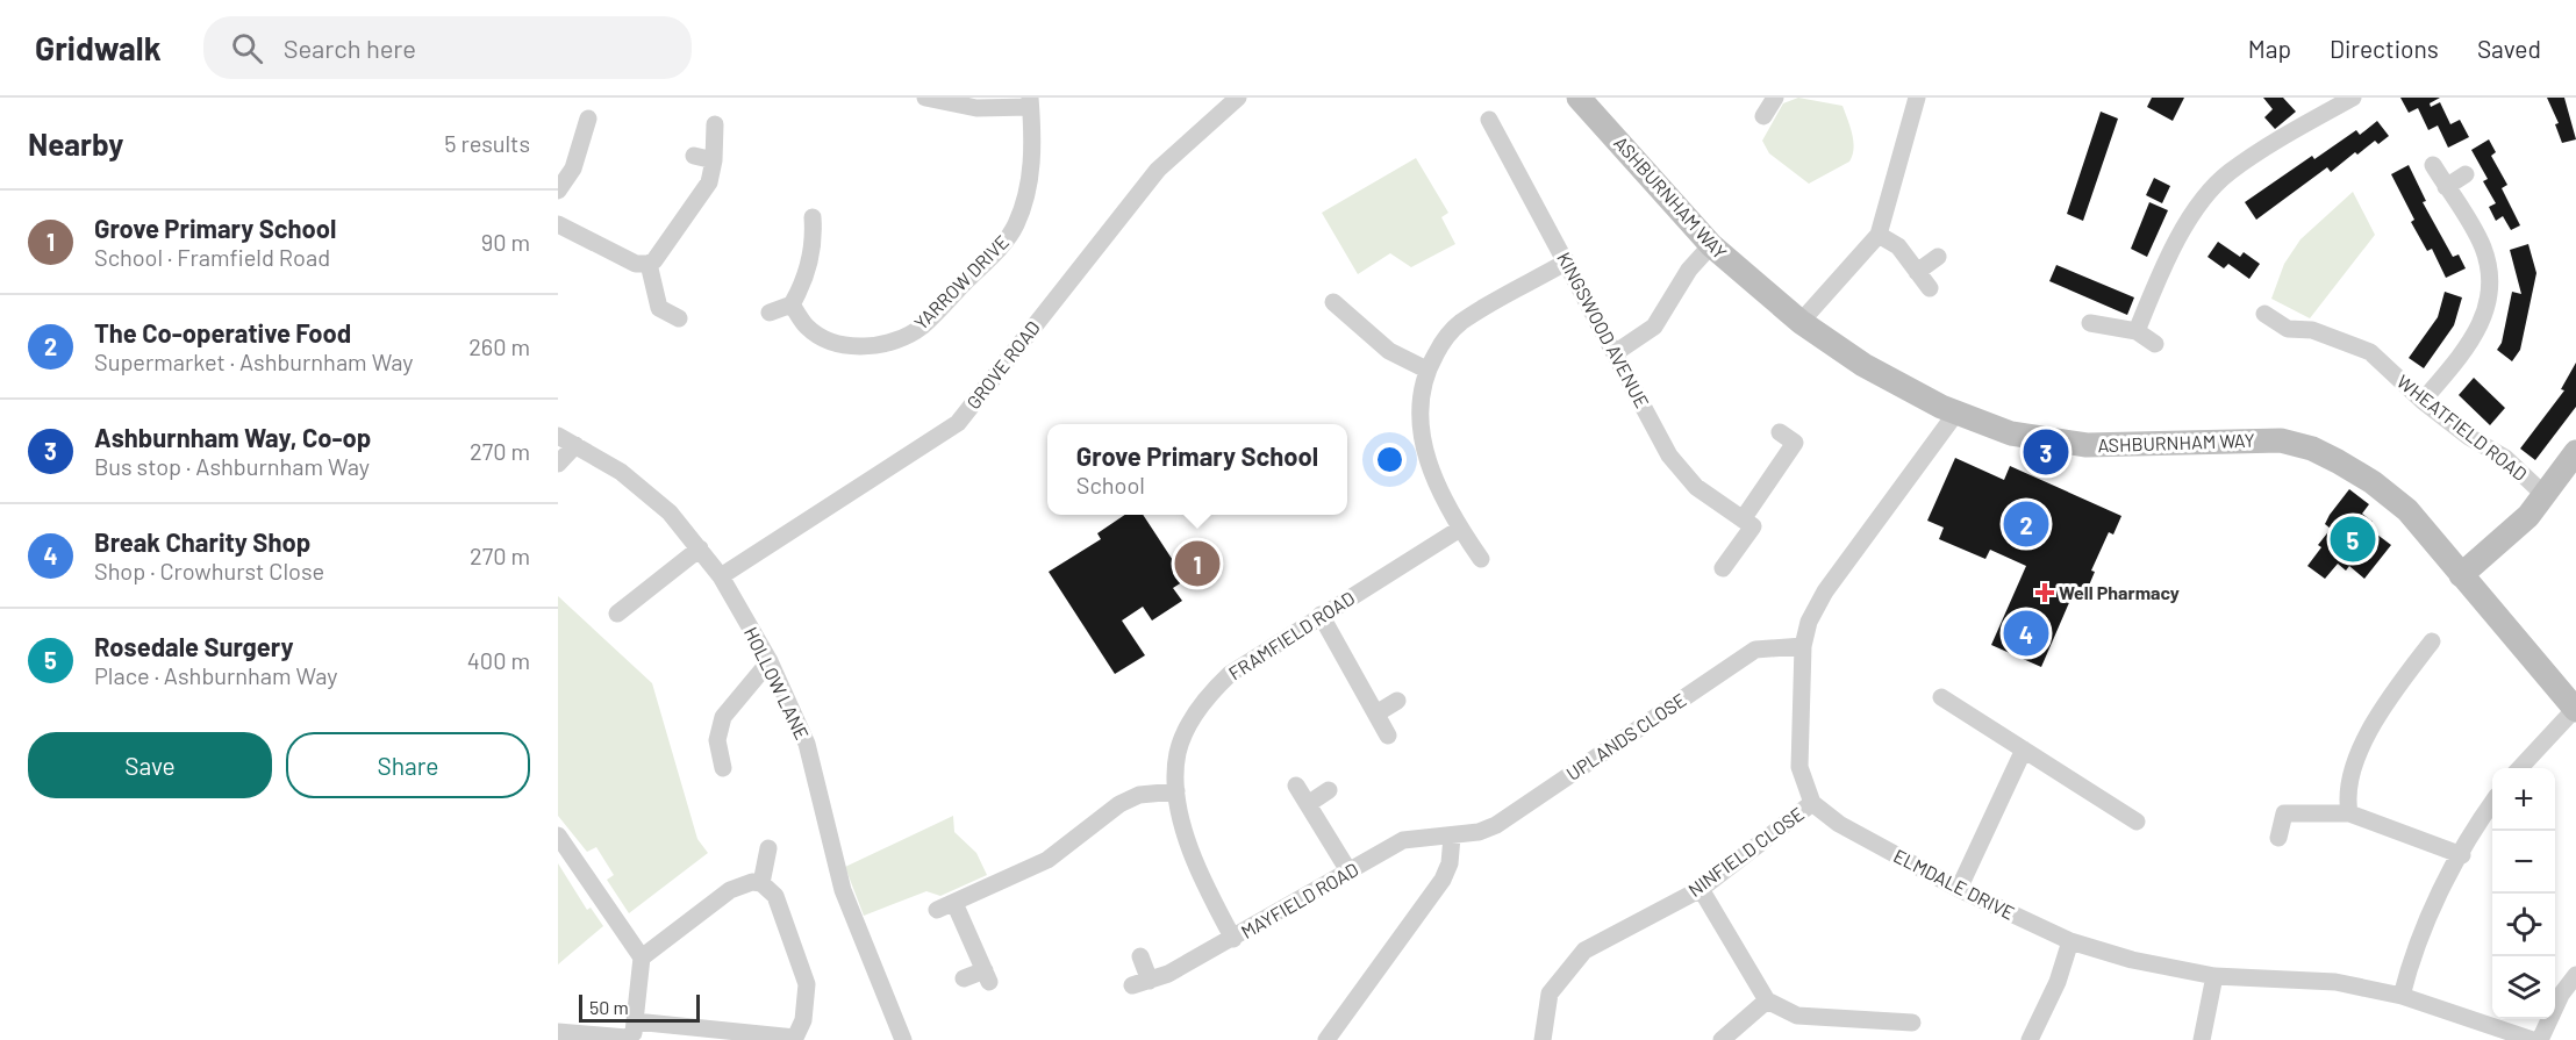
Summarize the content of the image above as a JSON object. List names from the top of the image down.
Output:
{
  "streets": {
    "street": [
      "ASHBURNHAM WAY",
      "YARROW DRIVE",
      "KINGSWOOD AVENUE",
      "GROVE ROAD",
      "WHEATFIELD ROAD",
      "FRAMFIELD ROAD",
      "HOLLOW LANE",
      "UPLANDS CLOSE",
      "NINFIELD CLOSE",
      "ELMDALE DRIVE",
      "MAYFIELD ROAD"
    ]
  },
  "crossings": [
    ["GROVE ROAD", "HOLLOW LANE"],
    ["FRAMFIELD ROAD", "MAYFIELD ROAD"],
    ["UPLANDS CLOSE", "MAYFIELD ROAD"],
    ["NINFIELD CLOSE", "ELMDALE DRIVE"]
  ],
  "places": {
    "health": ["Well Pharmacy"]
  },
  "scale_bar": "50 m",
  "page": {
    "header": "Gridwalk",
    "search": "Search here",
    "nav": ["Map", "Directions", "Saved"],
    "heading": ["Nearby", "5 results"],
    "list": [
      {
        "mark": "1",
        "name": "Grove Primary School",
        "note": "School · Framfield Road",
        "value": "90 m"
      },
      {
        "mark": "2",
        "name": "The Co-operative Food",
        "note": "Supermarket · Ashburnham Way",
        "value": "260 m"
      },
      {
        "mark": "3",
        "name": "Ashburnham Way, Co-op",
        "note": "Bus stop · Ashburnham Way",
        "value": "270 m"
      },
      {
        "mark": "4",
        "name": "Break Charity Shop",
        "note": "Shop · Crowhurst Close",
        "value": "270 m"
      },
      {
        "mark": "5",
        "name": "Rosedale Surgery",
        "note": "Place · Ashburnham Way",
        "value": "400 m"
      }
    ],
    "popup": ["Grove Primary School", "School"],
    "pins": [
      "3",
      "2",
      "5",
      "1",
      "4"
    ],
    "buttons": ["Save", "Share"],
    "map_buttons": ["+", "−"],
    "scale": "50 m"
  }
}
